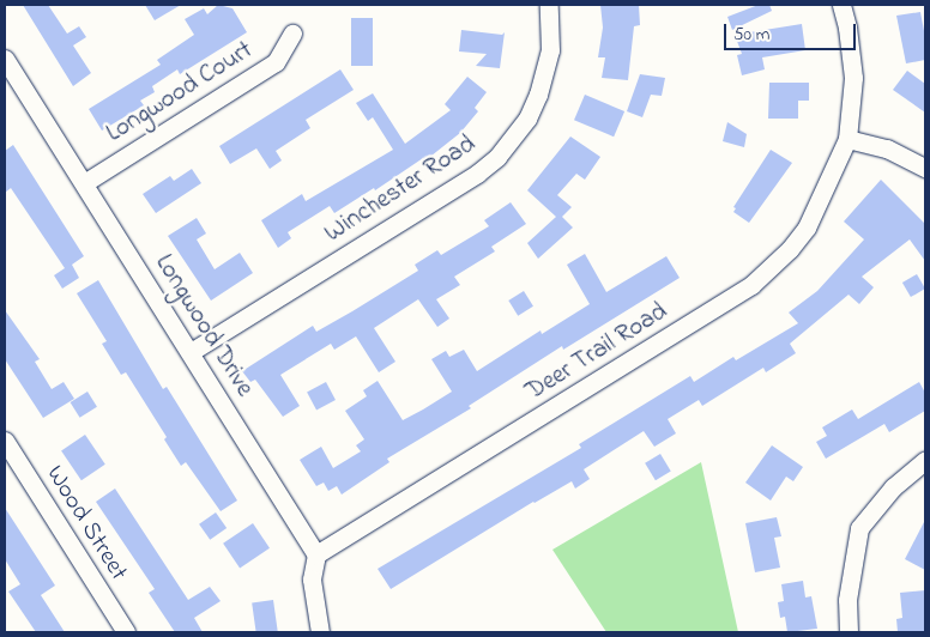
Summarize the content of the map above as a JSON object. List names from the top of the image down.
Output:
{
  "streets": {
    "street": [
      "Longwood Court",
      "Winchester Road",
      "Longwood Drive",
      "Deer Trail Road",
      "Wood Street"
    ]
  },
  "crossings": [
    ["Longwood Court", "Longwood Drive"],
    ["Winchester Road", "Longwood Drive"],
    ["Longwood Drive", "Deer Trail Road"]
  ],
  "scale_bar": "50 m"
}
